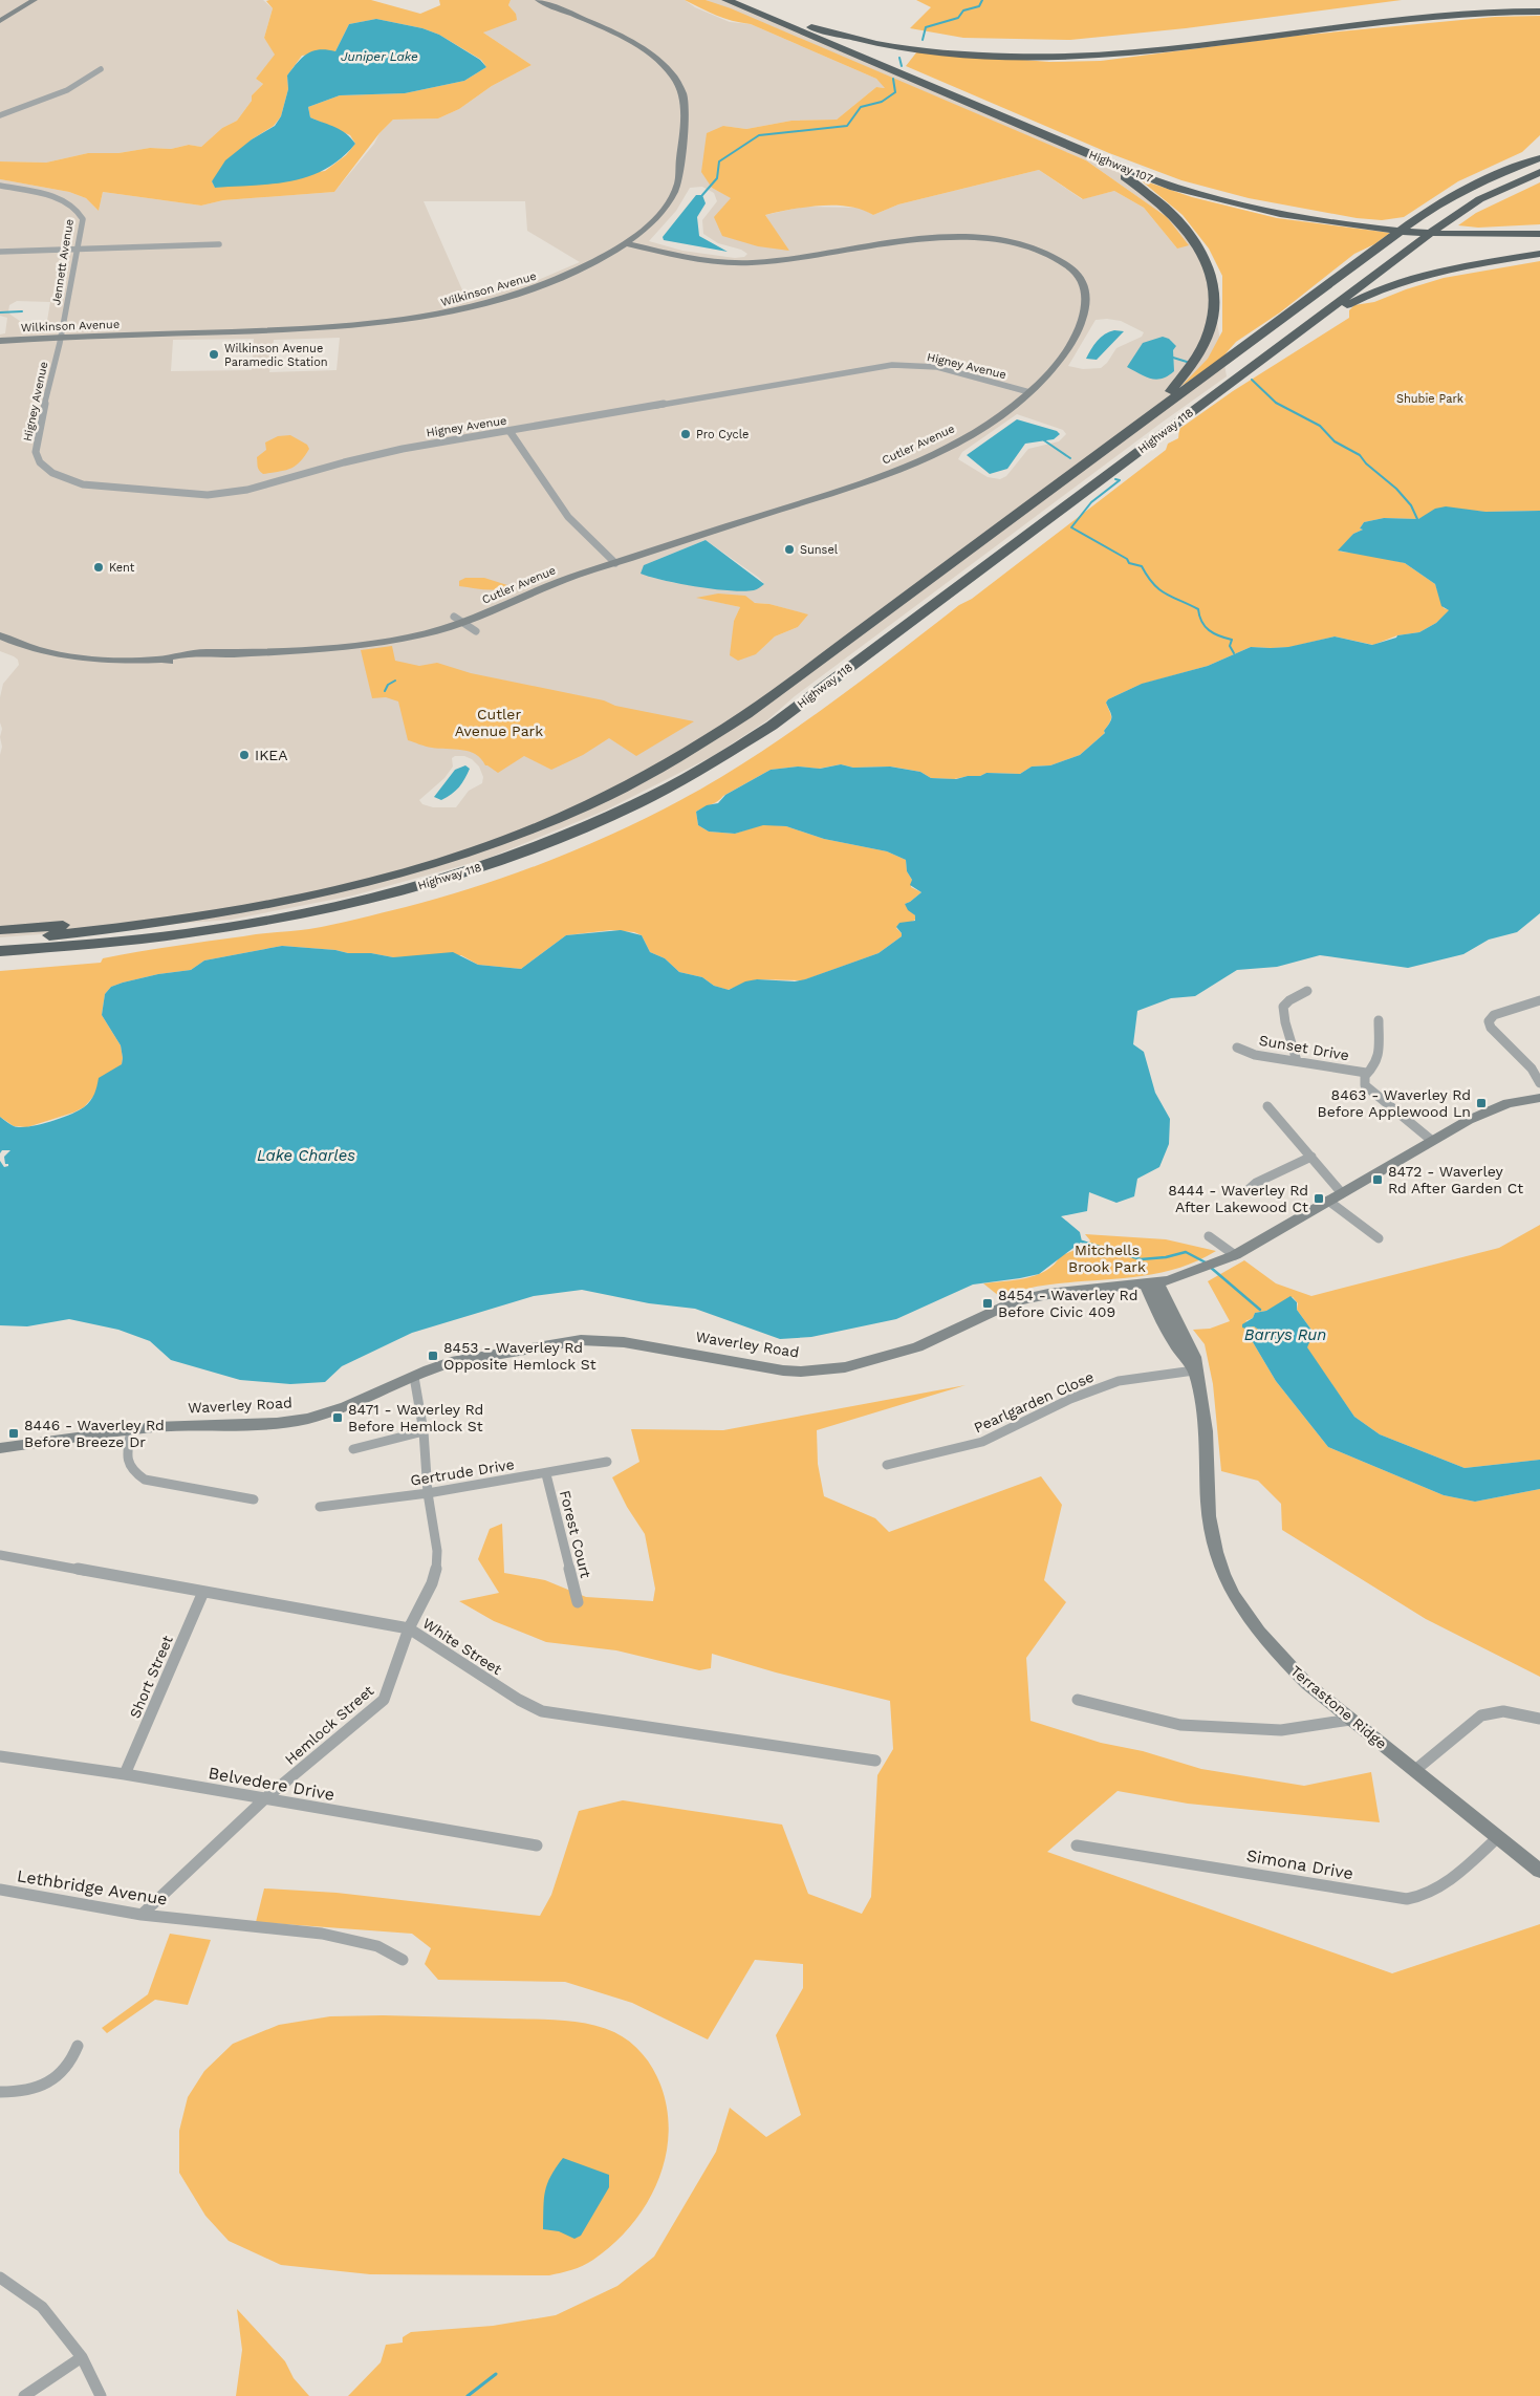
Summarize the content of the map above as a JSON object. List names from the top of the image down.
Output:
{
  "streets": {
    "highway": ["Highway 107", "Highway 118"],
    "street": [
      "Jennett Avenue",
      "Wilkinson Avenue",
      "Higney Avenue",
      "Cutler Avenue",
      "Sunset Drive",
      "Waverley Road",
      "Pearlgarden Close",
      "Gertrude Drive",
      "Forest Court",
      "White Street",
      "Short Street",
      "Terrastone Ridge",
      "Hemlock Street",
      "Belvedere Drive",
      "Simona Drive",
      "Lethbridge Avenue"
    ]
  },
  "crossings": [
    ["Jennett Avenue", "Wilkinson Avenue"],
    ["Jennett Avenue", "Higney Avenue"],
    ["Wilkinson Avenue", "Higney Avenue"],
    ["Wilkinson Avenue", "Cutler Avenue"],
    ["Higney Avenue", "Cutler Avenue"],
    ["Waverley Road", "Terrastone Ridge"],
    ["Waverley Road", "Hemlock Street"],
    ["Pearlgarden Close", "Terrastone Ridge"],
    ["Gertrude Drive", "Forest Court"],
    ["Gertrude Drive", "Hemlock Street"],
    ["White Street", "Short Street"],
    ["White Street", "Hemlock Street"],
    ["Short Street", "Belvedere Drive"],
    ["Terrastone Ridge", "Simona Drive"],
    ["Hemlock Street", "Belvedere Drive"],
    ["Hemlock Street", "Lethbridge Avenue"]
  ],
  "water": ["Juniper Lake", "Lake Charles", "Barrys Run"],
  "parks": ["Shubie Park", "Cutler Avenue Park", "Mitchells Brook Park"],
  "places": {
    "other": [
      "Wilkinson Avenue Paramedic Station",
      "Pro Cycle",
      "Sunsel",
      "Kent",
      "IKEA"
    ],
    "transit": [
      "8463 - Waverley Rd Before Applewood Ln",
      "8472 - Waverley Rd After Garden Ct",
      "8444 - Waverley Rd After Lakewood Ct",
      "8454 - Waverley Rd Before Civic 409",
      "8453 - Waverley Rd Opposite Hemlock St",
      "8471 - Waverley Rd Before Hemlock St",
      "8446 - Waverley Rd Before Breeze Dr"
    ]
  }
}
